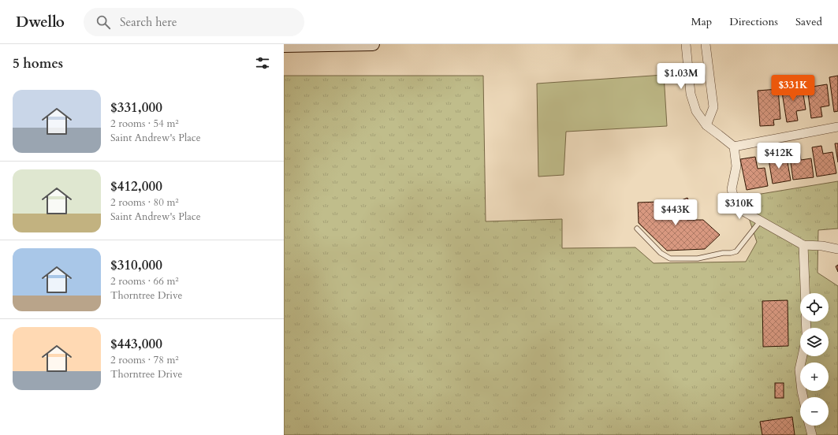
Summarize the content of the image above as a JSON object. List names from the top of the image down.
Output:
{
  "page": {
    "header": "Dwello",
    "search": "Search here",
    "nav": ["Map", "Directions", "Saved"],
    "heading": "5 homes",
    "price": [
      "$1.03M",
      "$331K",
      "$412K",
      "$310K",
      "$443K"
    ],
    "list": [
      {
        "name": "$331,000",
        "note": "2 rooms · 54 m² · Saint Andrew's Place"
      },
      {
        "name": "$412,000",
        "note": "2 rooms · 80 m² · Saint Andrew's Place"
      },
      {
        "name": "$310,000",
        "note": "2 rooms · 66 m² · Thorntree Drive"
      },
      {
        "name": "$443,000",
        "note": "2 rooms · 78 m² · Thorntree Drive"
      }
    ],
    "map_buttons": ["+", "−"]
  }
}
